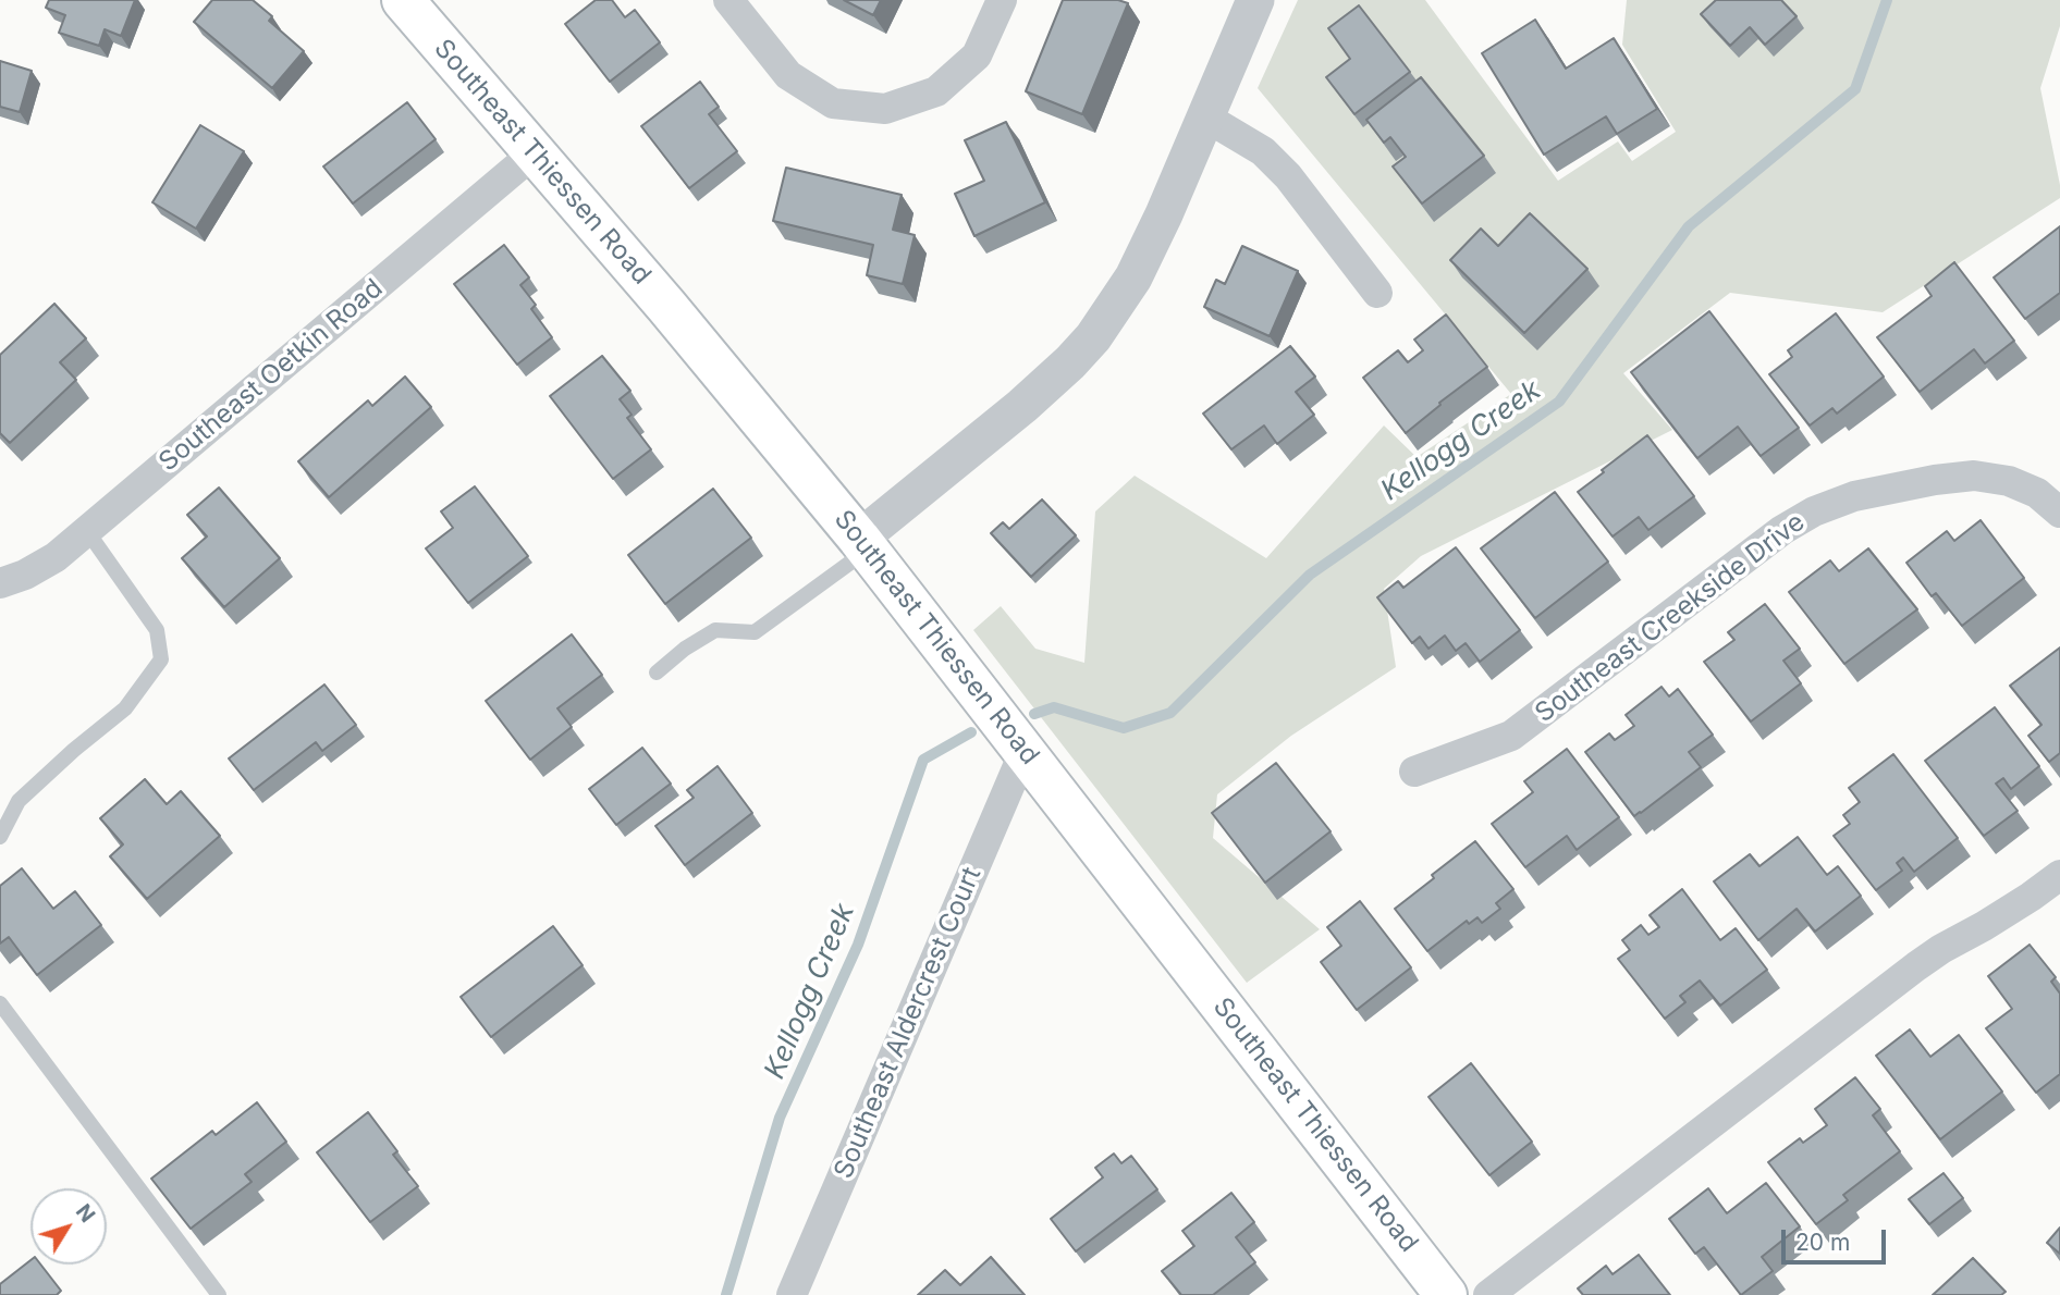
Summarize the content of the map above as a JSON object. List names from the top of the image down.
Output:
{
  "streets": {
    "main road": ["Southeast Thiessen Road"],
    "street": ["Southeast Oetkin Road", "Southeast Creekside Drive", "Southeast Aldercrest Court"]
  },
  "crossings": [
    ["Southeast Thiessen Road", "Southeast Oetkin Road"],
    ["Southeast Thiessen Road", "Southeast Aldercrest Court"]
  ],
  "water": ["Kellogg Creek"],
  "scale_bar": "20 m",
  "north": "top right"
}
